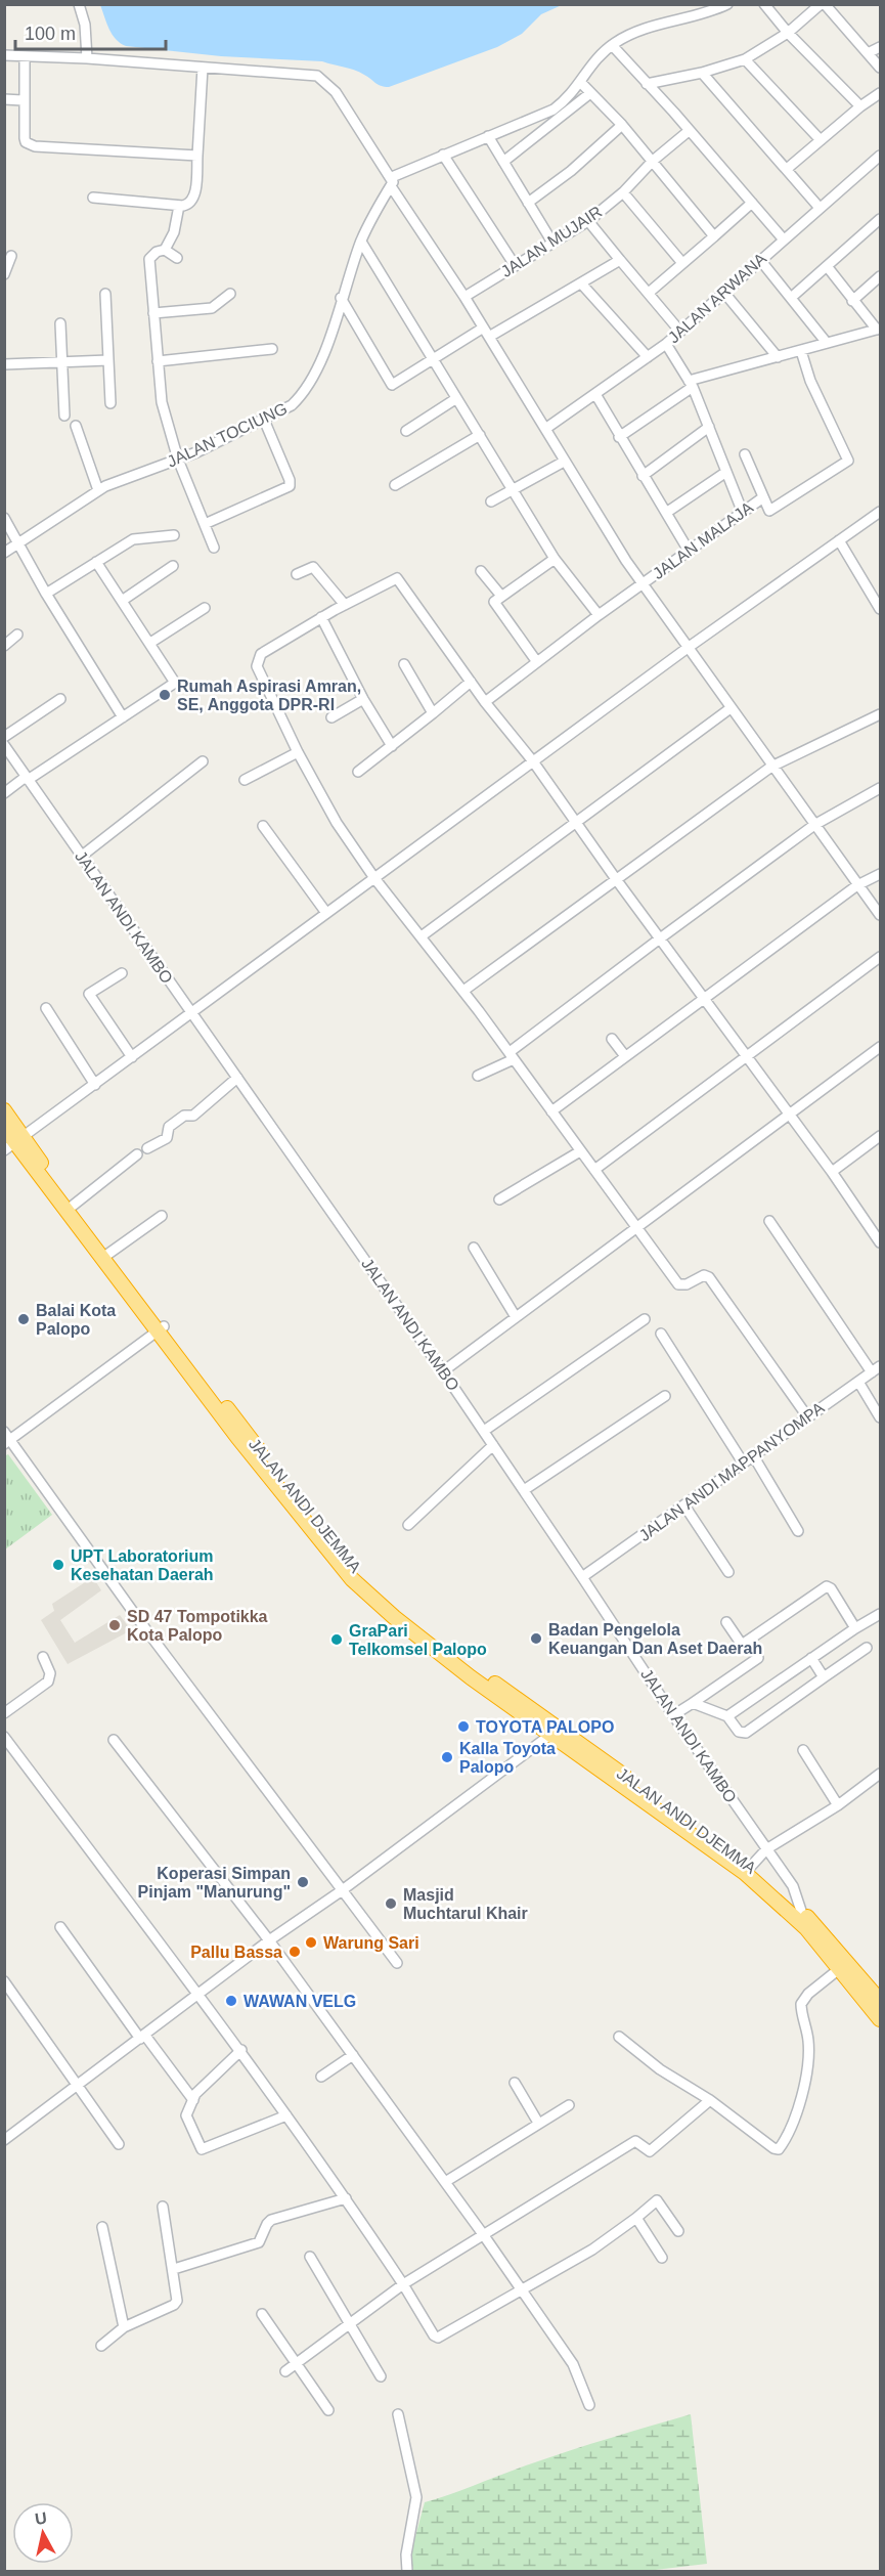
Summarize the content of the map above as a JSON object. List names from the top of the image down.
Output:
{
  "streets": {
    "highway": ["JALAN ANDI DJEMMA"],
    "street": [
      "JALAN MUJAIR",
      "JALAN ARWANA",
      "JALAN TOCIUNG",
      "JALAN MALAJA",
      "JALAN ANDI KAMBO",
      "JALAN ANDI MAPPANYOMPA"
    ]
  },
  "crossings": [
    ["JALAN ANDI KAMBO", "JALAN ANDI MAPPANYOMPA"],
    ["JALAN ANDI KAMBO", "JALAN ANDI DJEMMA"]
  ],
  "places": [
    "Rumah Aspirasi Amran, SE, Anggota DPR-RI",
    "Balai Kota Palopo",
    "UPT Laboratorium Kesehatan Daerah",
    "SD 47 Tompotikka Kota Palopo",
    "Badan Pengelola Keuangan Dan Aset Daerah",
    "GraPari Telkomsel Palopo",
    "TOYOTA PALOPO",
    "Kalla Toyota Palopo",
    "Koperasi Simpan Pinjam \"Manurung\"",
    "Masjid Muchtarul Khair",
    "Warung Sari",
    "Pallu Bassa",
    "WAWAN VELG"
  ],
  "scale_bar": "100 m",
  "north": "top"
}
